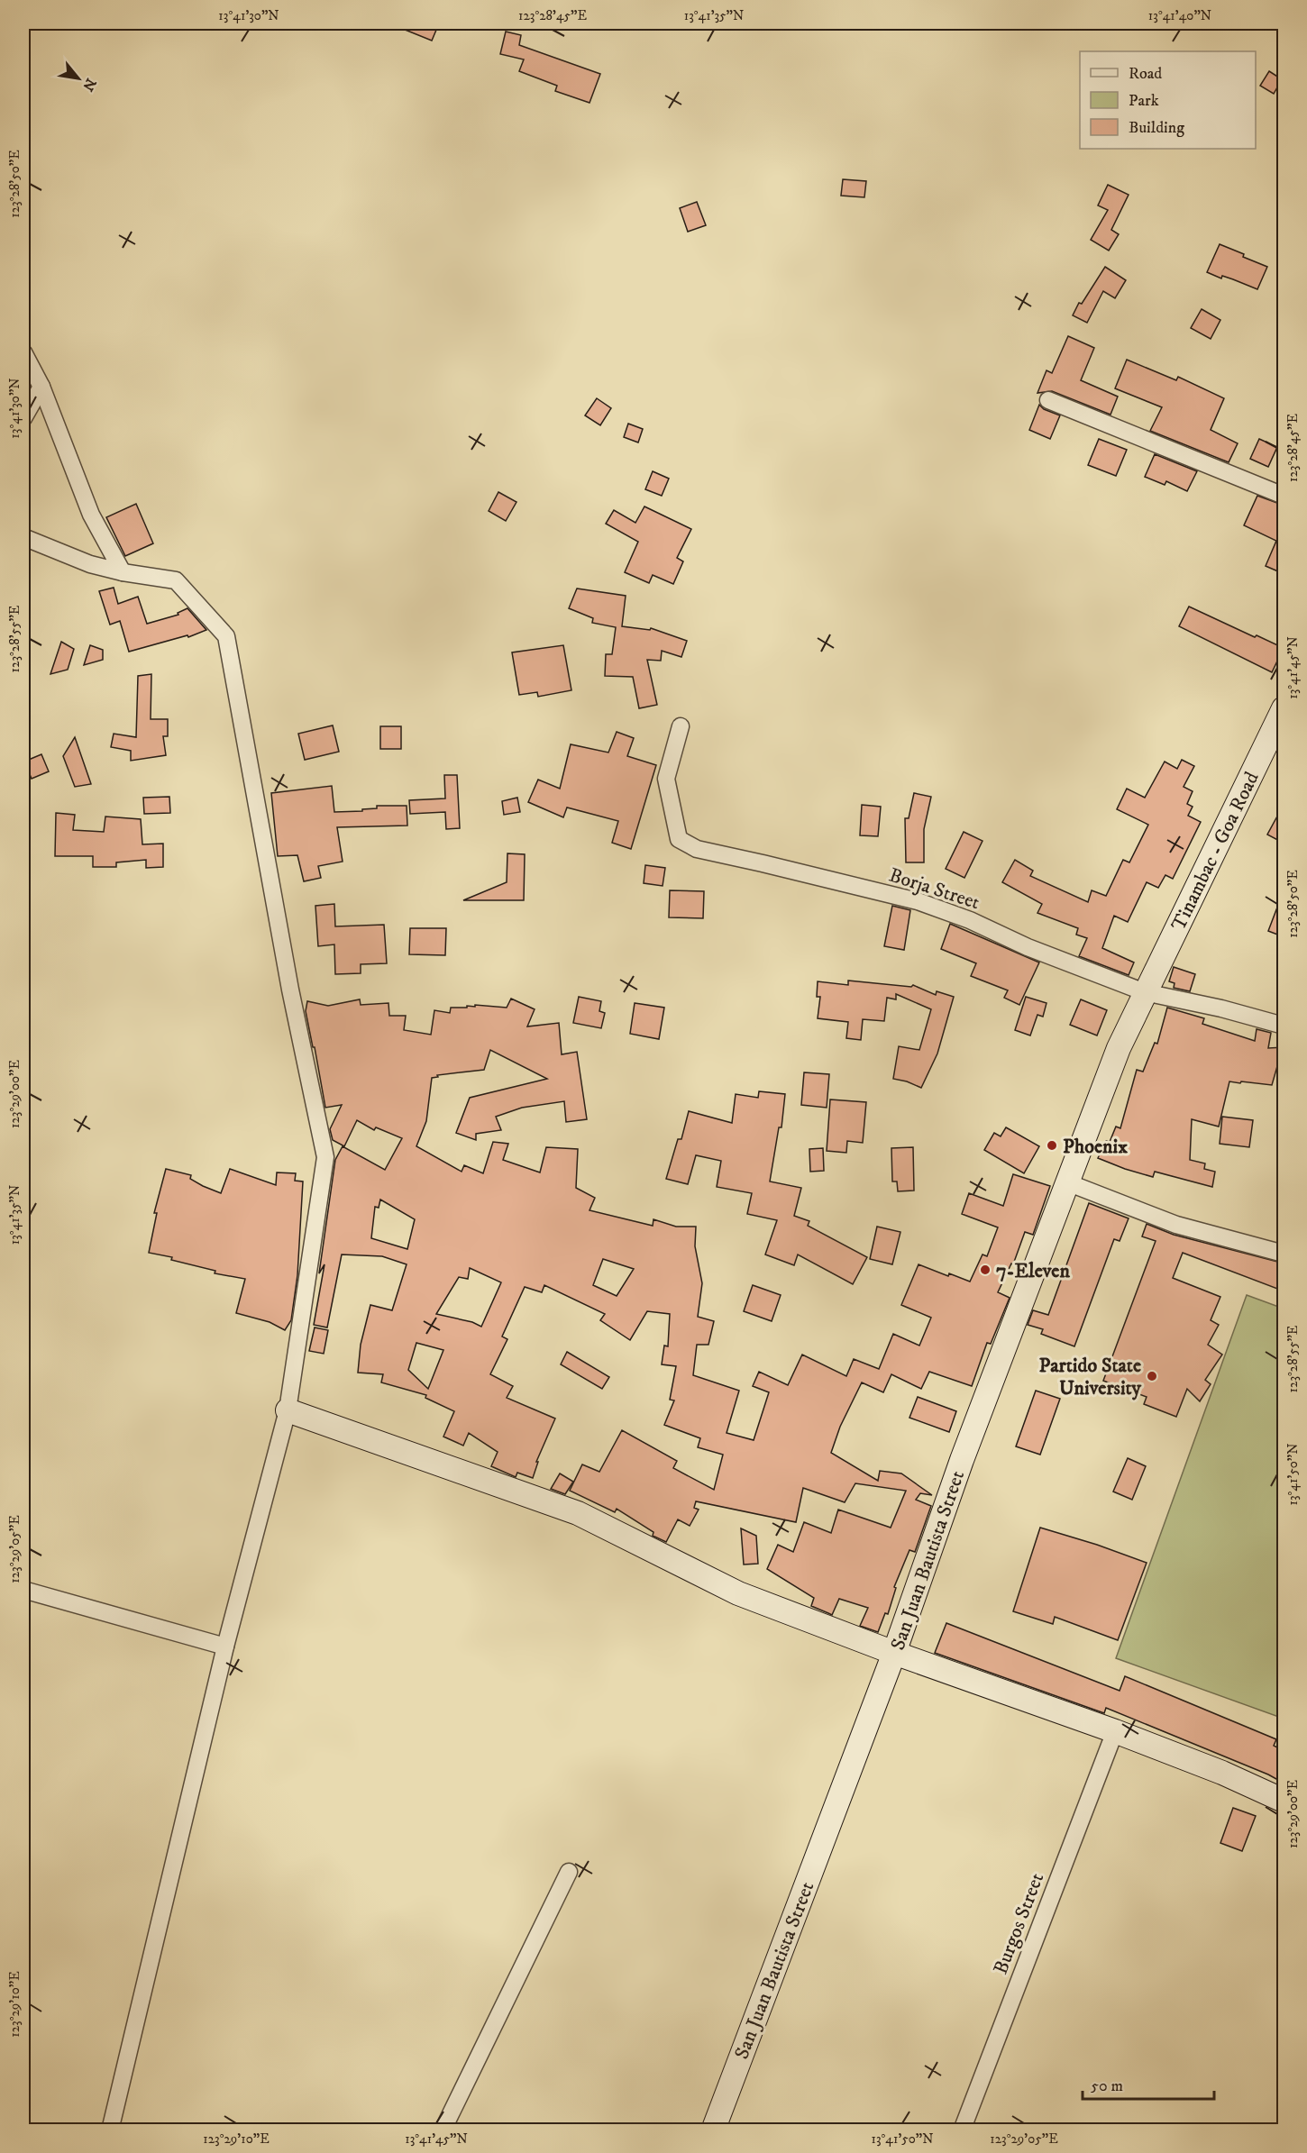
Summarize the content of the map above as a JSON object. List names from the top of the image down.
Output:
{
  "streets": {
    "main road": ["Tinambac - Goa Road", "San Juan Bautista Street"],
    "street": ["Borja Street", "Burgos Street"]
  },
  "crossings": [
    ["Tinambac - Goa Road", "Borja Street"],
    ["Tinambac - Goa Road", "San Juan Bautista Street"],
    ["Borja Street", "San Juan Bautista Street"]
  ],
  "places": ["Phoenix", "7-Eleven", "Partido State University"],
  "legend": ["Road", "Park", "Building"],
  "scale_bar": "50 m",
  "north": "bottom right",
  "coordinates": [
    "13°41'30\"N",
    "123°28'45\"E",
    "13°41'35\"N",
    "13°41'40\"N",
    "123°28'50\"E",
    "123°28'55\"E",
    "13°41'45\"N",
    "123°29'00\"E",
    "13°41'50\"N",
    "123°29'05\"E",
    "123°29'10\"E"
  ]
}
